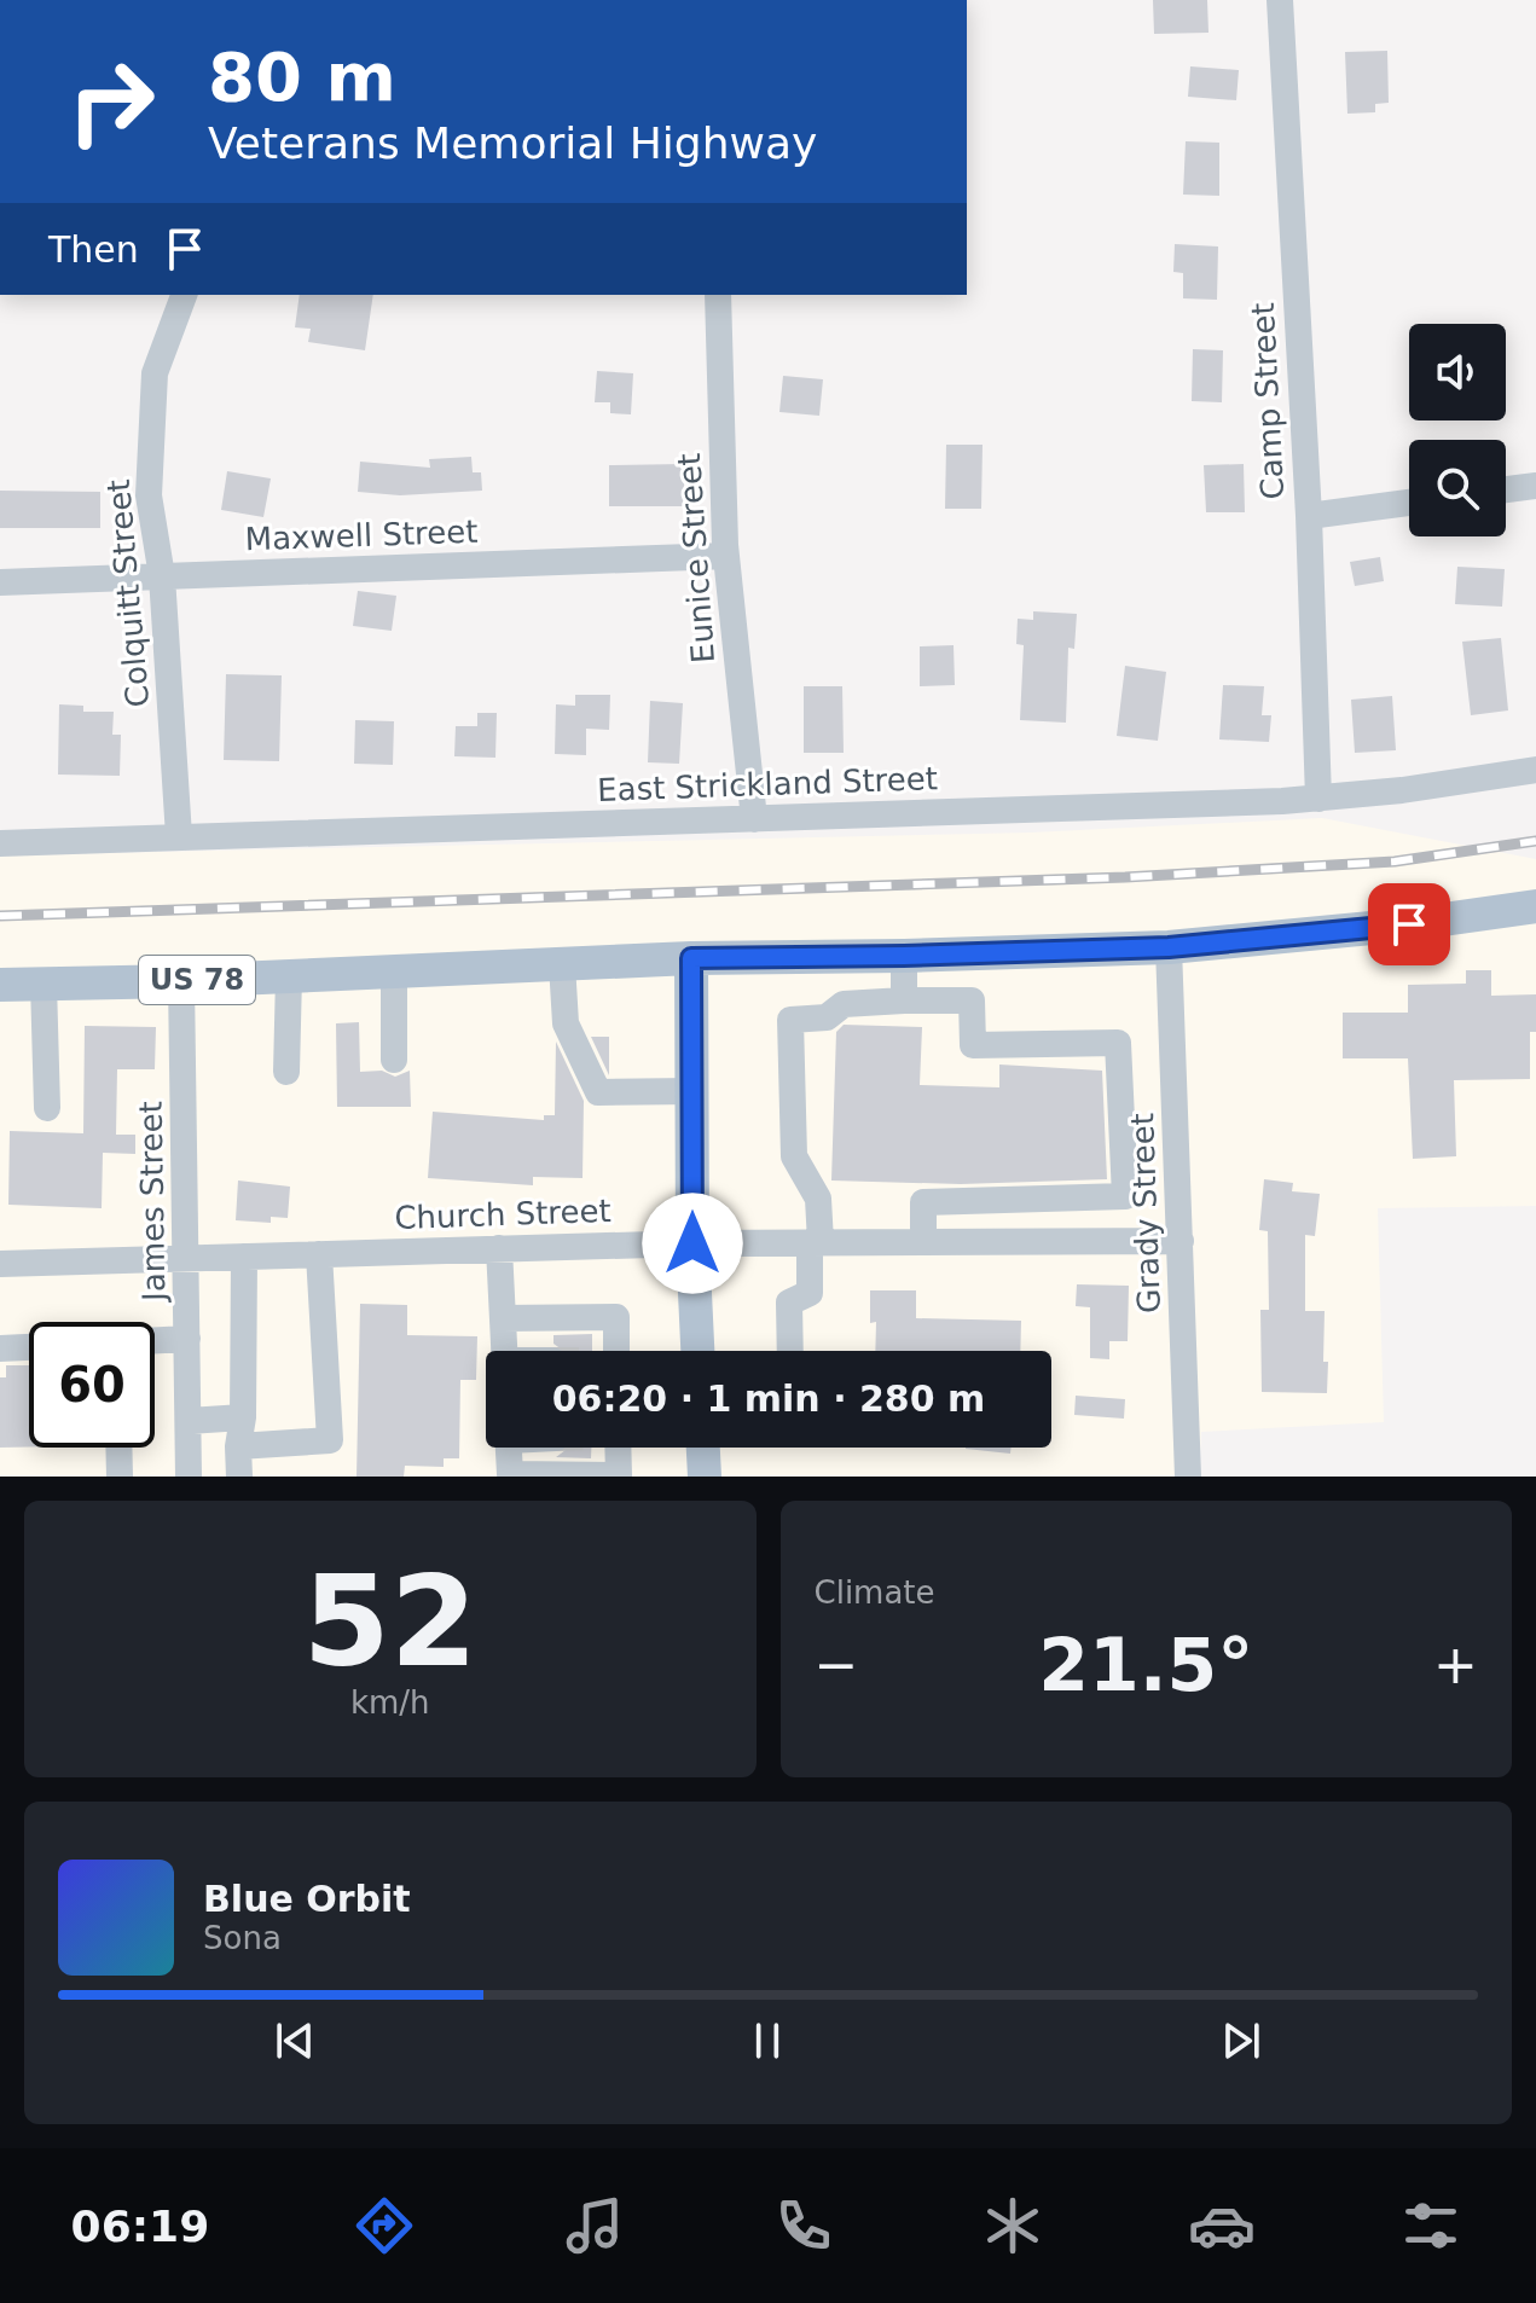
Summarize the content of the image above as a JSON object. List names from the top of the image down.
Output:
{
  "streets": {
    "main road": ["US 78"],
    "street": [
      "Camp Street",
      "Maxwell Street",
      "Eunice Street",
      "Colquitt Street",
      "East Strickland Street",
      "James Street",
      "Grady Street",
      "Church Street"
    ]
  },
  "crossings": [
    ["Camp Street", "East Strickland Street"],
    ["Maxwell Street", "Eunice Street"],
    ["Maxwell Street", "Colquitt Street"],
    ["Eunice Street", "East Strickland Street"],
    ["Colquitt Street", "East Strickland Street"],
    ["US 78", "James Street"],
    ["US 78", "Grady Street"],
    ["James Street", "Church Street"],
    ["Grady Street", "Church Street"]
  ],
  "page": {
    "turn": ["80 m", "Veterans Memorial Highway"],
    "then": "Then",
    "limit": "60",
    "trip": "06:20 · 1 min · 280 m",
    "tile": [
      ["52", "km/h"],
      "Climate"
    ],
    "heat": ["−", "21.5°", "+"],
    "song": ["Blue Orbit", "Sona"],
    "tabs": "06:19"
  }
}
